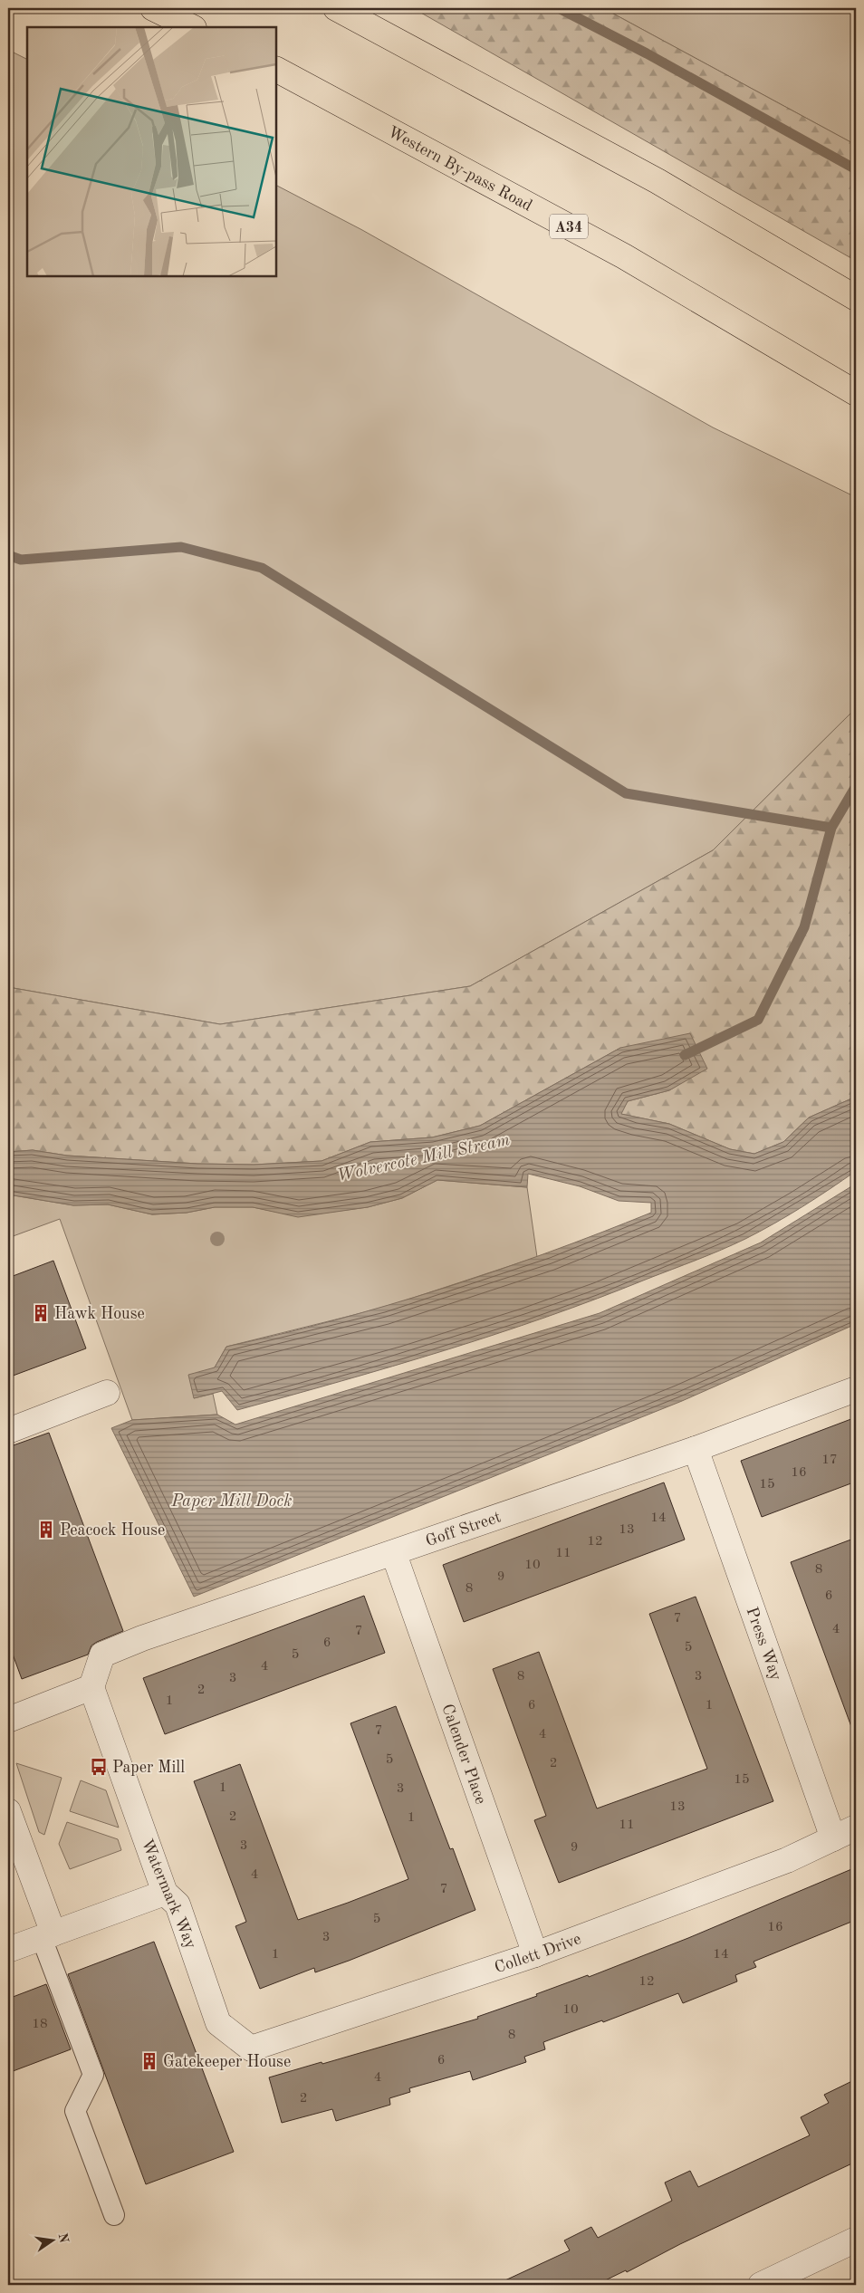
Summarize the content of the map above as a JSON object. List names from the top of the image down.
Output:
{
  "streets": {
    "highway": ["Western By-pass Road", "A34"],
    "street": [
      "Goff Street",
      "Press Way",
      "Calender Place",
      "Watermark Way",
      "Collett Drive"
    ]
  },
  "crossings": [
    ["Goff Street", "Press Way"],
    ["Goff Street", "Calender Place"],
    ["Goff Street", "Watermark Way"],
    ["Press Way", "Collett Drive"],
    ["Calender Place", "Collett Drive"],
    ["Watermark Way", "Collett Drive"]
  ],
  "water": ["Wolvercote Mill Stream", "Paper Mill Dock"],
  "places": {
    "building": ["Hawk House", "Peacock House", "Gatekeeper House"],
    "bus stop": ["Paper Mill"]
  },
  "house_numbers": [
    "17",
    "16",
    "15",
    "14",
    "13",
    "12",
    "11",
    "10",
    "8",
    "9",
    "8",
    "6",
    "7",
    "4",
    "7",
    "6",
    "5",
    "5",
    "4",
    "8",
    "3",
    "3",
    "2",
    "1",
    "6",
    "1",
    "7",
    "4",
    "5",
    "2",
    "15",
    "1",
    "3",
    "13",
    "2",
    "1",
    "11",
    "3",
    "9",
    "4",
    "7",
    "5",
    "16",
    "3",
    "1",
    "14",
    "12",
    "10",
    "18",
    "8",
    "6",
    "4",
    "2"
  ],
  "north": "right"
}
